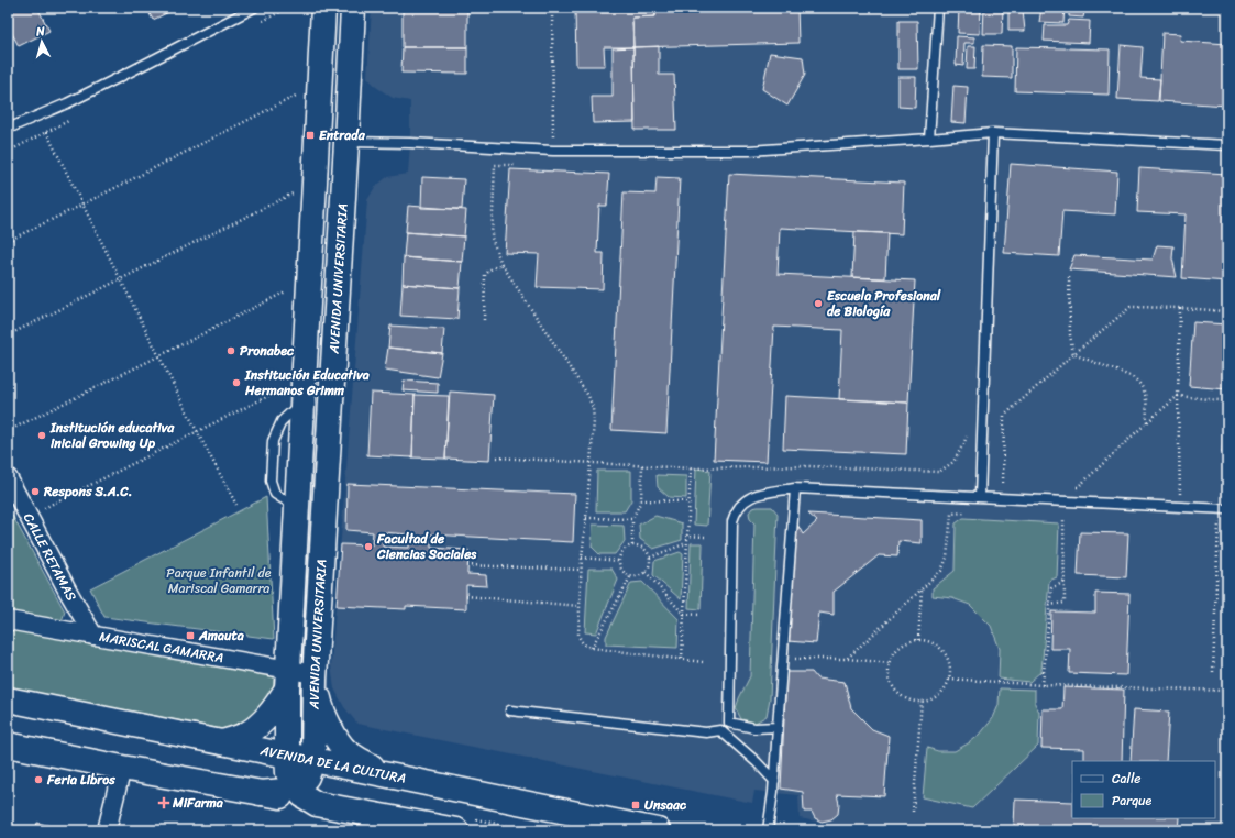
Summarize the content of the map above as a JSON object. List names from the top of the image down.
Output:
{
  "streets": {
    "main road": ["AVENIDA UNIVERSITARIA", "AVENIDA DE LA CULTURA"],
    "street": ["CALLE RETAMAS", "MARISCAL GAMARRA"]
  },
  "crossings": [
    ["AVENIDA UNIVERSITARIA", "MARISCAL GAMARRA"],
    ["AVENIDA UNIVERSITARIA", "AVENIDA DE LA CULTURA"],
    ["CALLE RETAMAS", "MARISCAL GAMARRA"]
  ],
  "parks": ["Parque Infantil de Mariscal Gamarra"],
  "places": {
    "transit": ["Entrada", "Amauta", "Unsaac"],
    "other": [
      "Escuela Profesional de Biología",
      "Pronabec",
      "Institución Educativa Hermanos Grimm",
      "Institución educativa inicial Growing Up",
      "Respons S.A.C.",
      "Facultad de Ciencias Sociales",
      "Feria Libros"
    ],
    "health": ["MiFarma"]
  },
  "legend": ["Calle", "Parque"],
  "north": "top"
}
